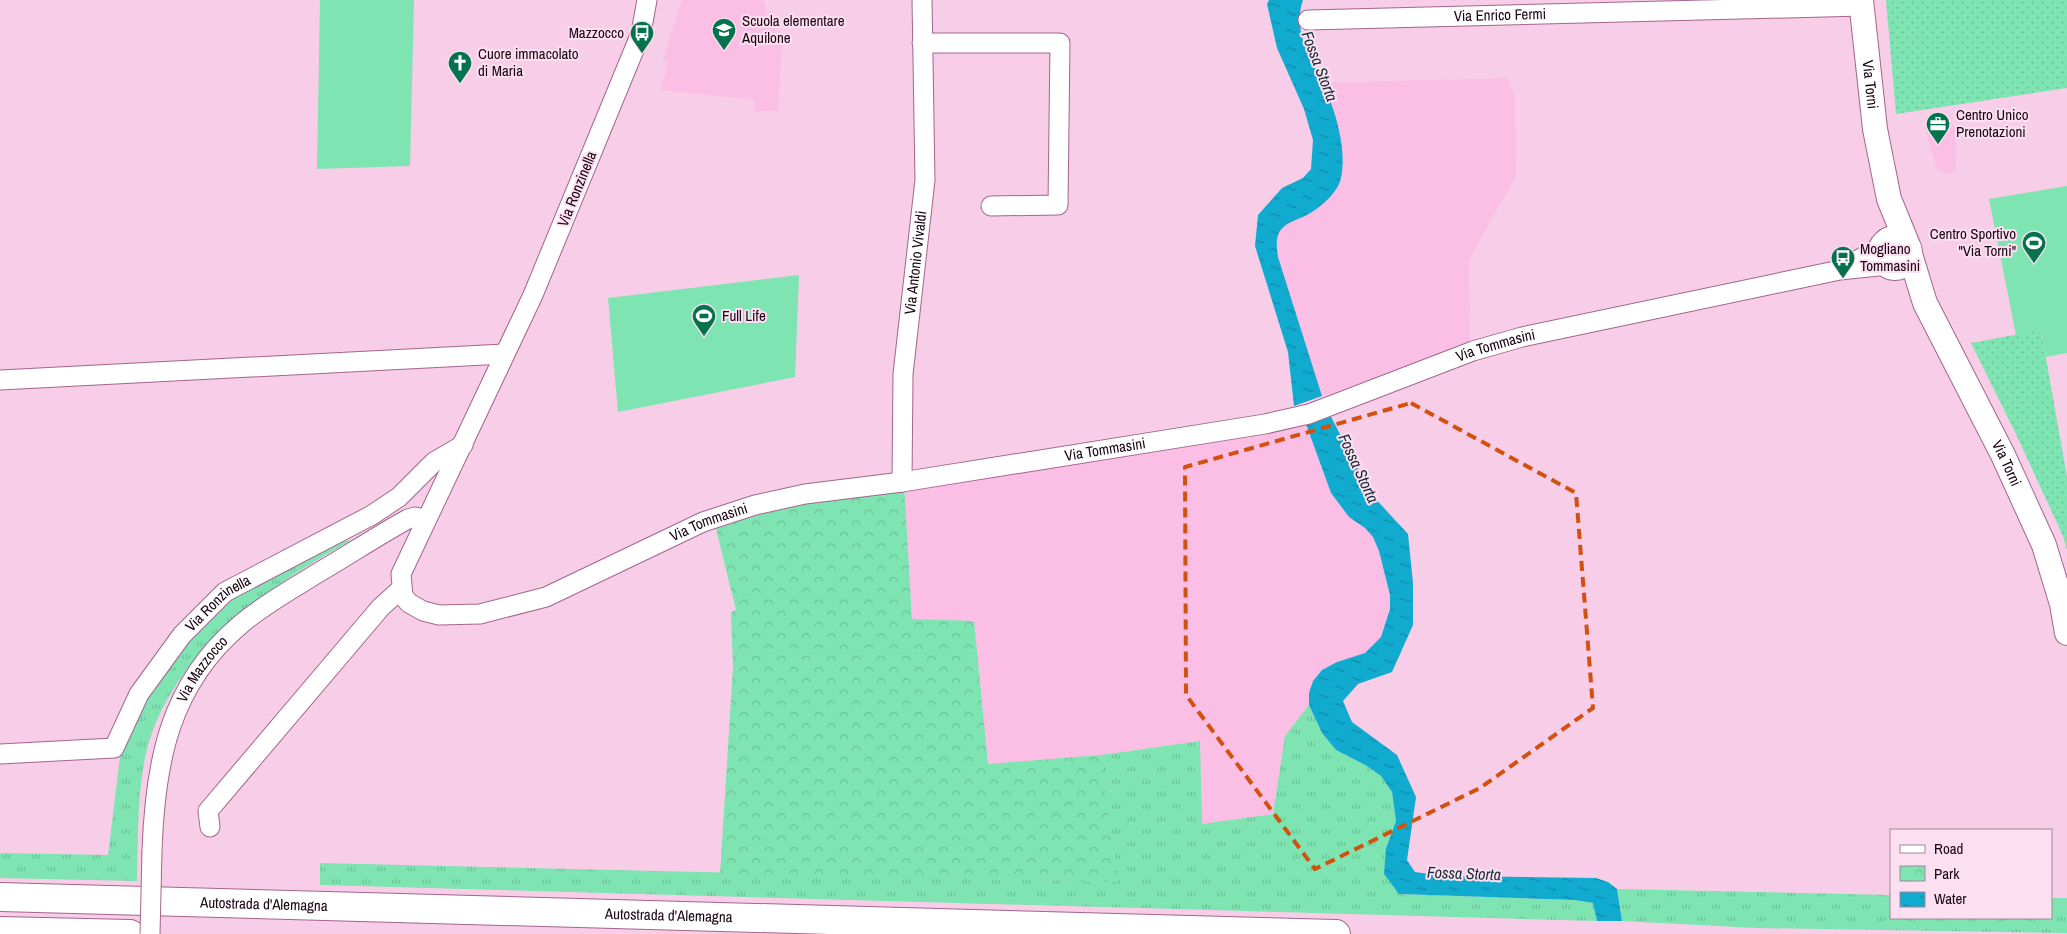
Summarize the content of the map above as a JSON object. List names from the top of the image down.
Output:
{
  "streets": {
    "highway": ["Autostrada d'Alemagna"],
    "main road": ["Via Torni"],
    "street": [
      "Via Enrico Fermi",
      "Via Ronzinella",
      "Via Antonio Vivaldi",
      "Via Tommasini",
      "Via Mazzocco"
    ]
  },
  "crossings": [
    ["Via Enrico Fermi", "Via Torni"],
    ["Via Torni", "Via Tommasini"],
    ["Via Ronzinella", "Via Tommasini"],
    ["Via Ronzinella", "Via Mazzocco"],
    ["Via Antonio Vivaldi", "Via Tommasini"]
  ],
  "water": ["Fossa Storta"],
  "places": {
    "school or university": ["Scuola elementare Aquilone"],
    "bus stop": ["Mazzocco", "Mogliano Tommasini"],
    "church": ["Cuore immacolato di Maria"],
    "office": ["Centro Unico Prenotazioni"],
    "sports": ["Centro Sportivo \"Via Torni\"", "Full Life"]
  },
  "legend": ["Road", "Park", "Water"]
}
